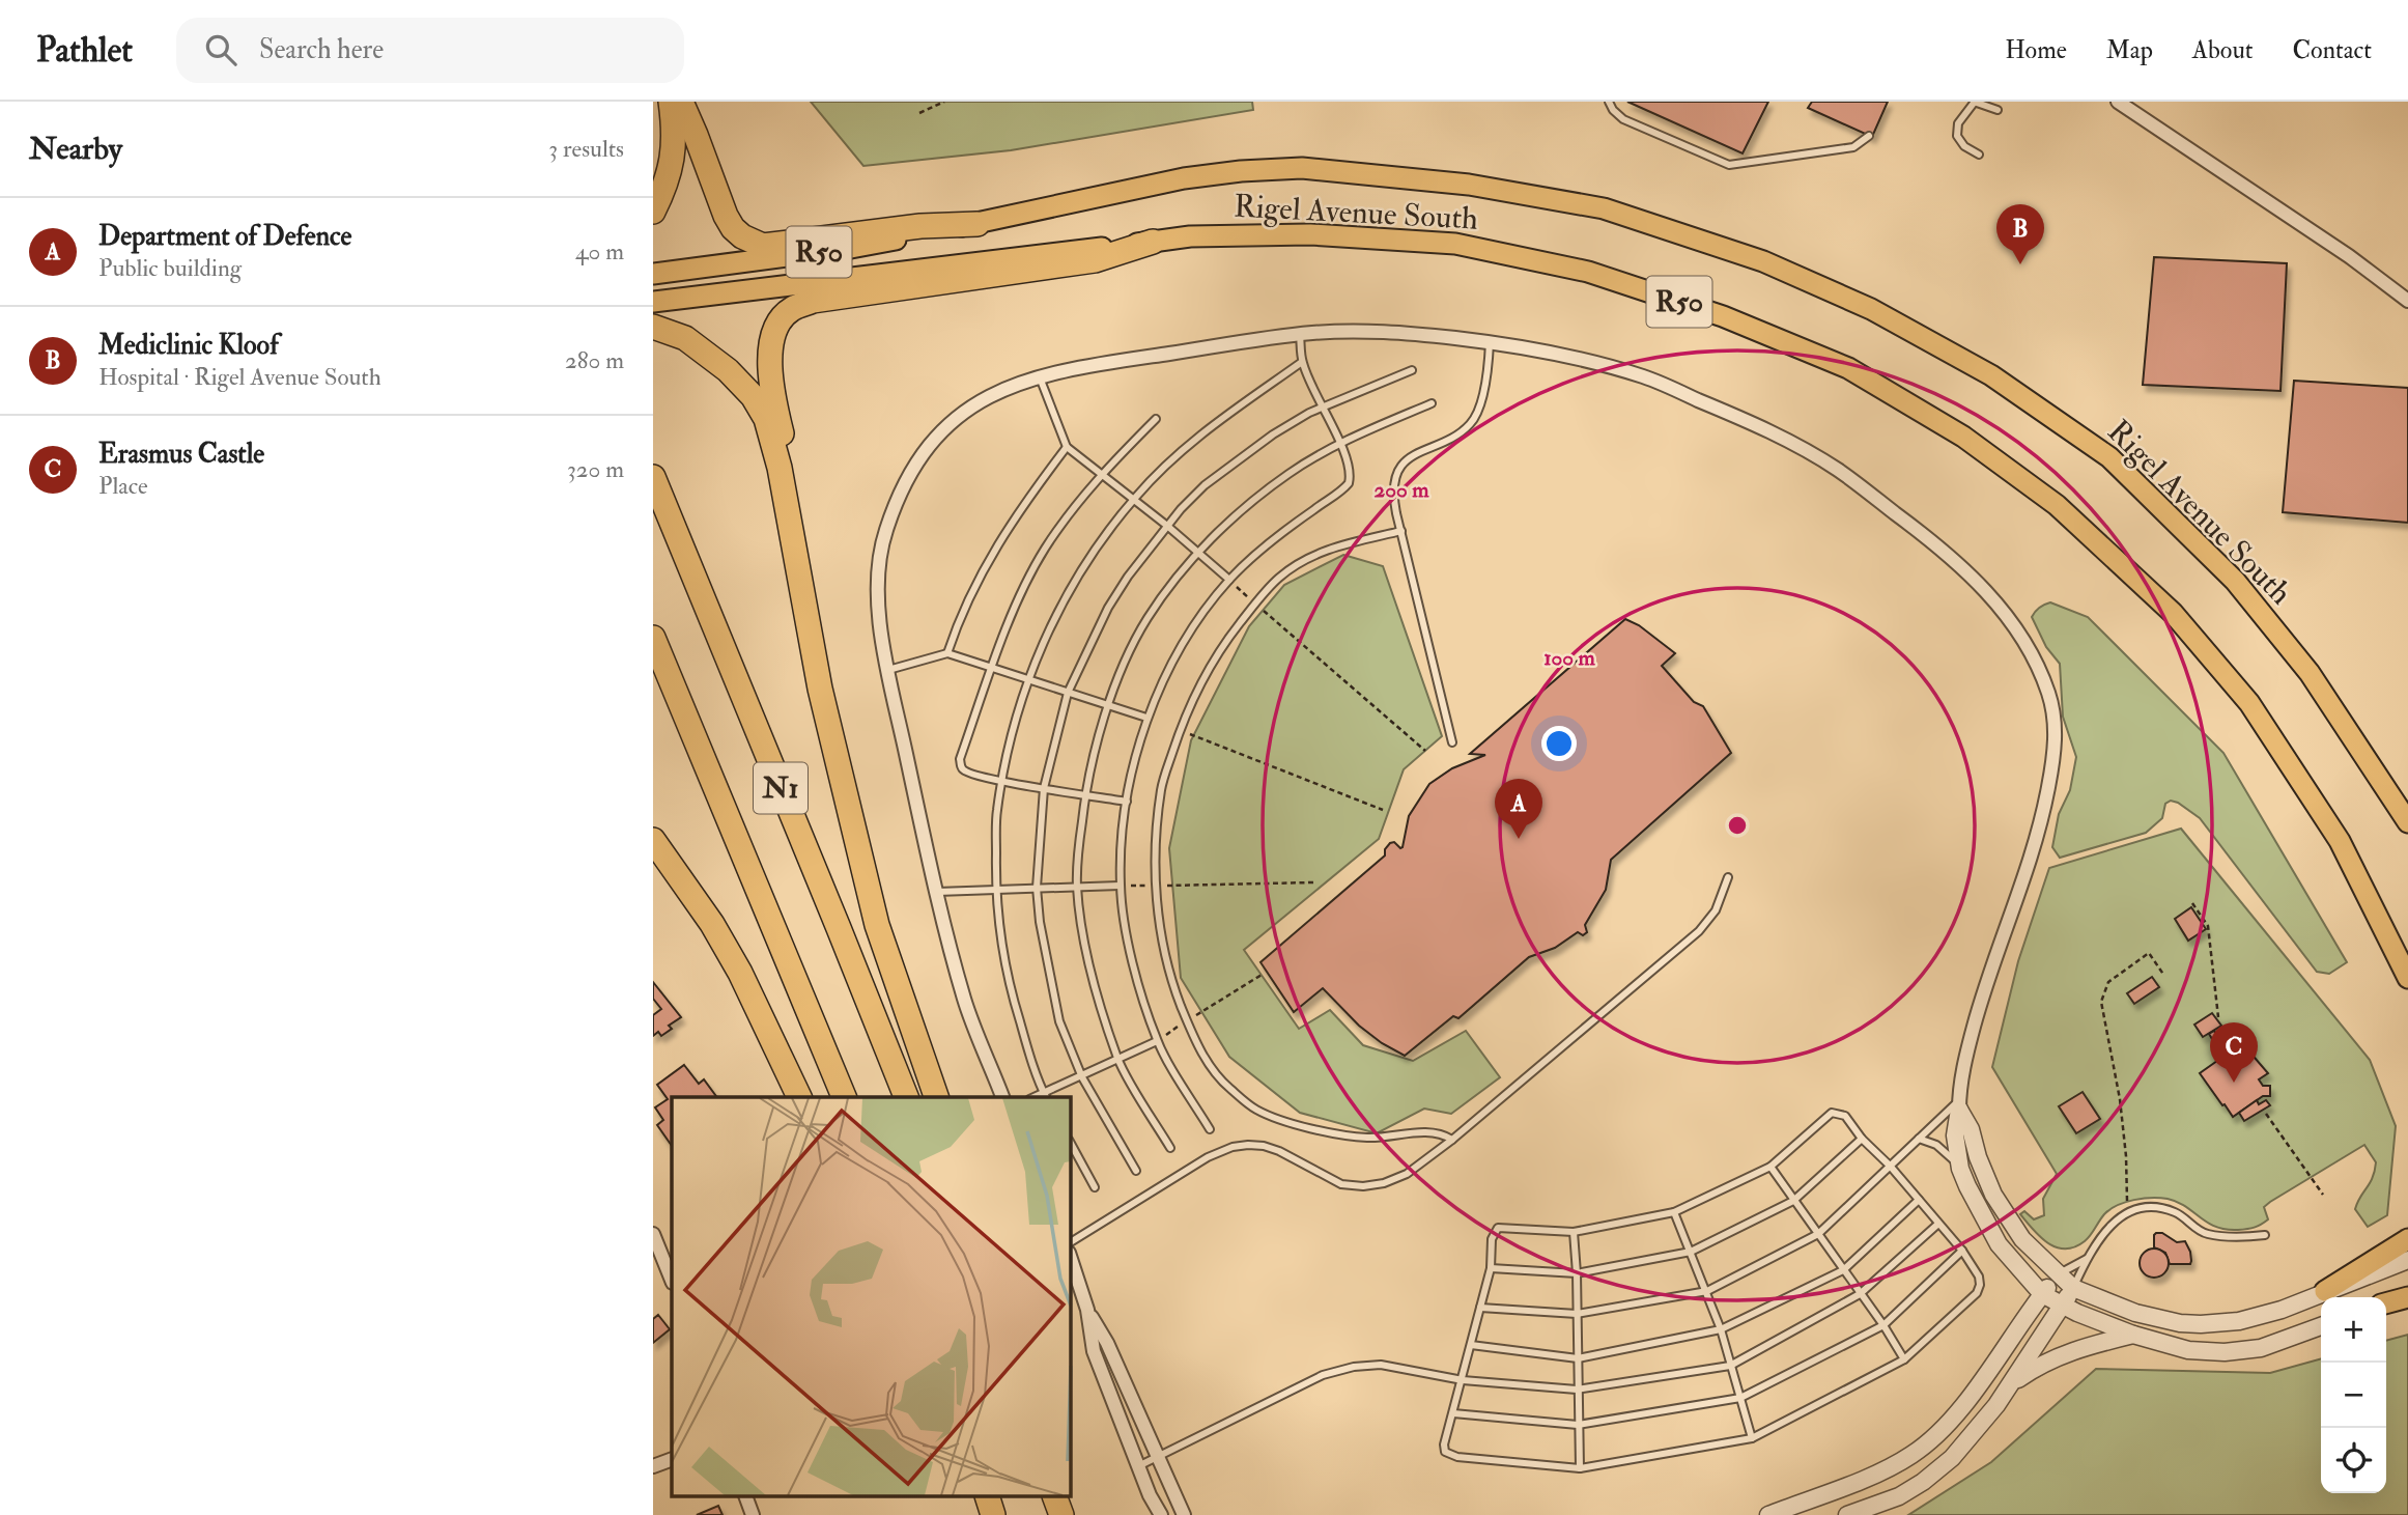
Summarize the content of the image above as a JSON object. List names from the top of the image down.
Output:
{
  "streets": {
    "highway": ["N1"],
    "main road": ["Rigel Avenue South", "R50"]
  },
  "page": {
    "header": "Pathlet",
    "search": "Search here",
    "nav": [
      "Home",
      "Map",
      "About",
      "Contact"
    ],
    "heading": ["Nearby", "3 results"],
    "list": [
      {
        "mark": "A",
        "name": "Department of Defence",
        "note": "Public building",
        "value": "40 m"
      },
      {
        "mark": "B",
        "name": "Mediclinic Kloof",
        "note": "Hospital · Rigel Avenue South",
        "value": "280 m"
      },
      {
        "mark": "C",
        "name": "Erasmus Castle",
        "note": "Place",
        "value": "320 m"
      }
    ],
    "pins": ["B", "A", "C"],
    "map_buttons": ["+", "−"]
  },
  "rings": ["200 m", "100 m"]
}
